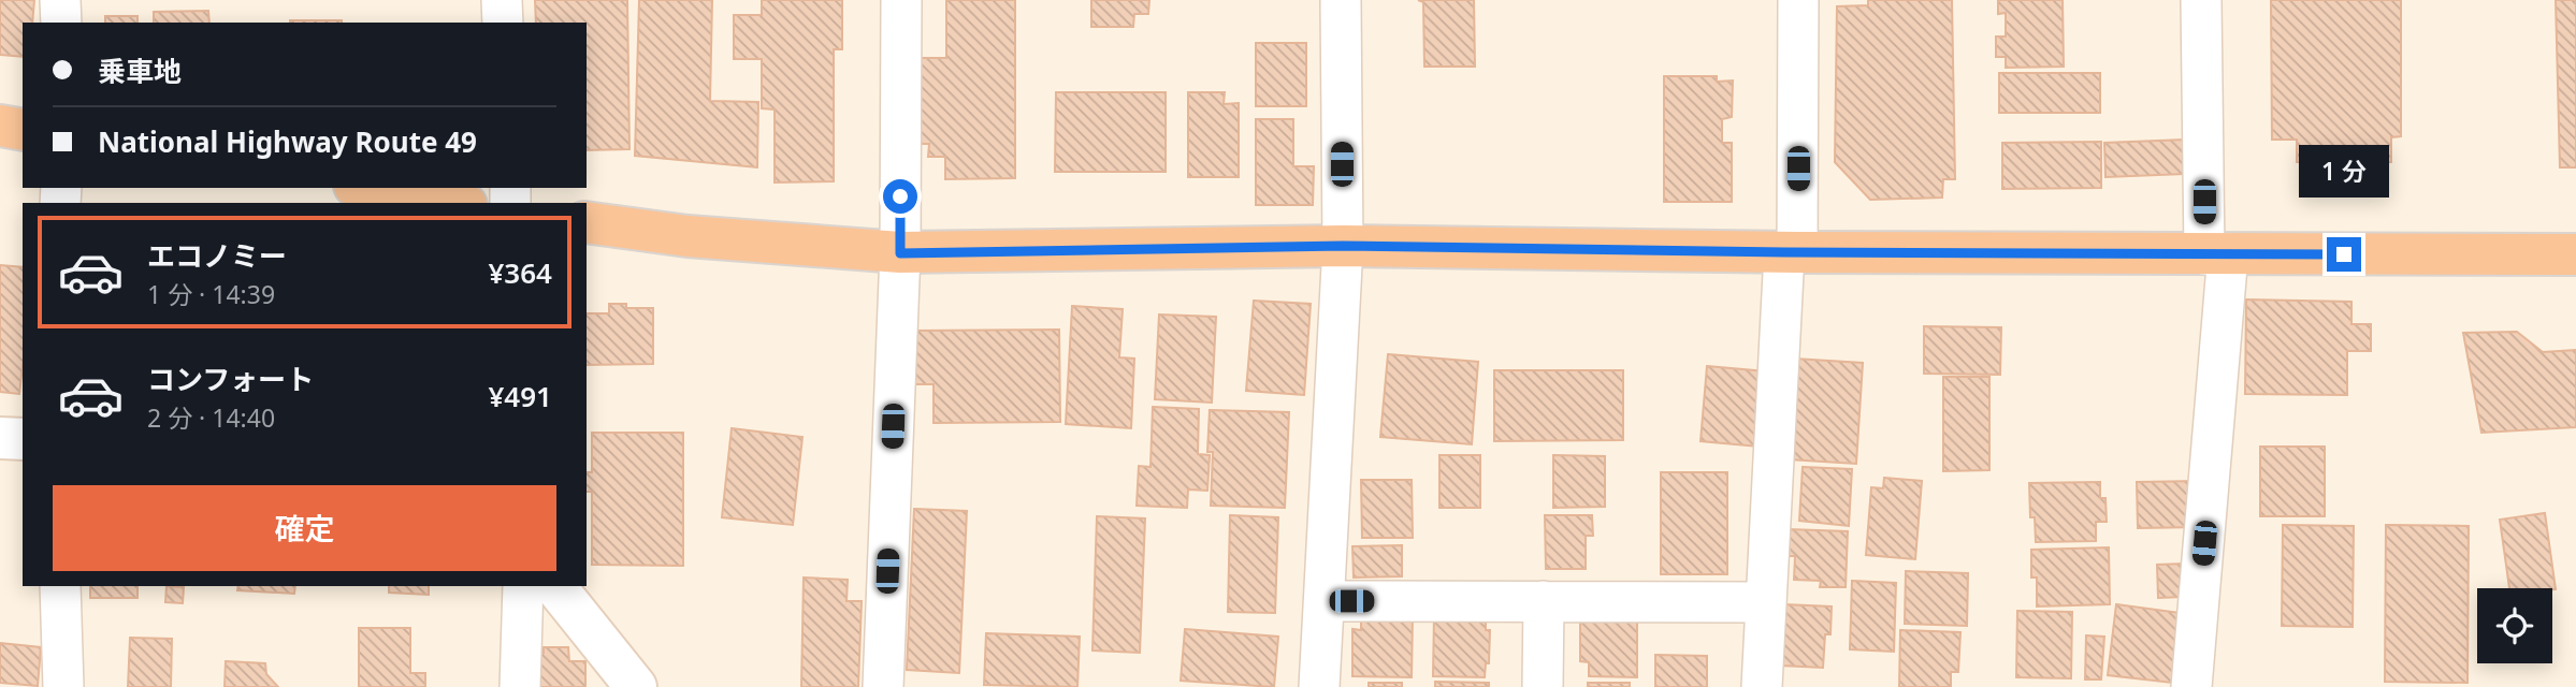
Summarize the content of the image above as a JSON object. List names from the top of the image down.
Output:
{
  "page": {
    "banner": ["乗車地", "National Highway Route 49"],
    "bubble": "1 分",
    "list": [
      {
        "name": "エコノミー",
        "note": "1 分 · 14:39",
        "value": "¥364"
      },
      {
        "name": "コンフォート",
        "note": "2 分 · 14:40",
        "value": "¥491"
      }
    ],
    "buttons": "確定"
  }
}
